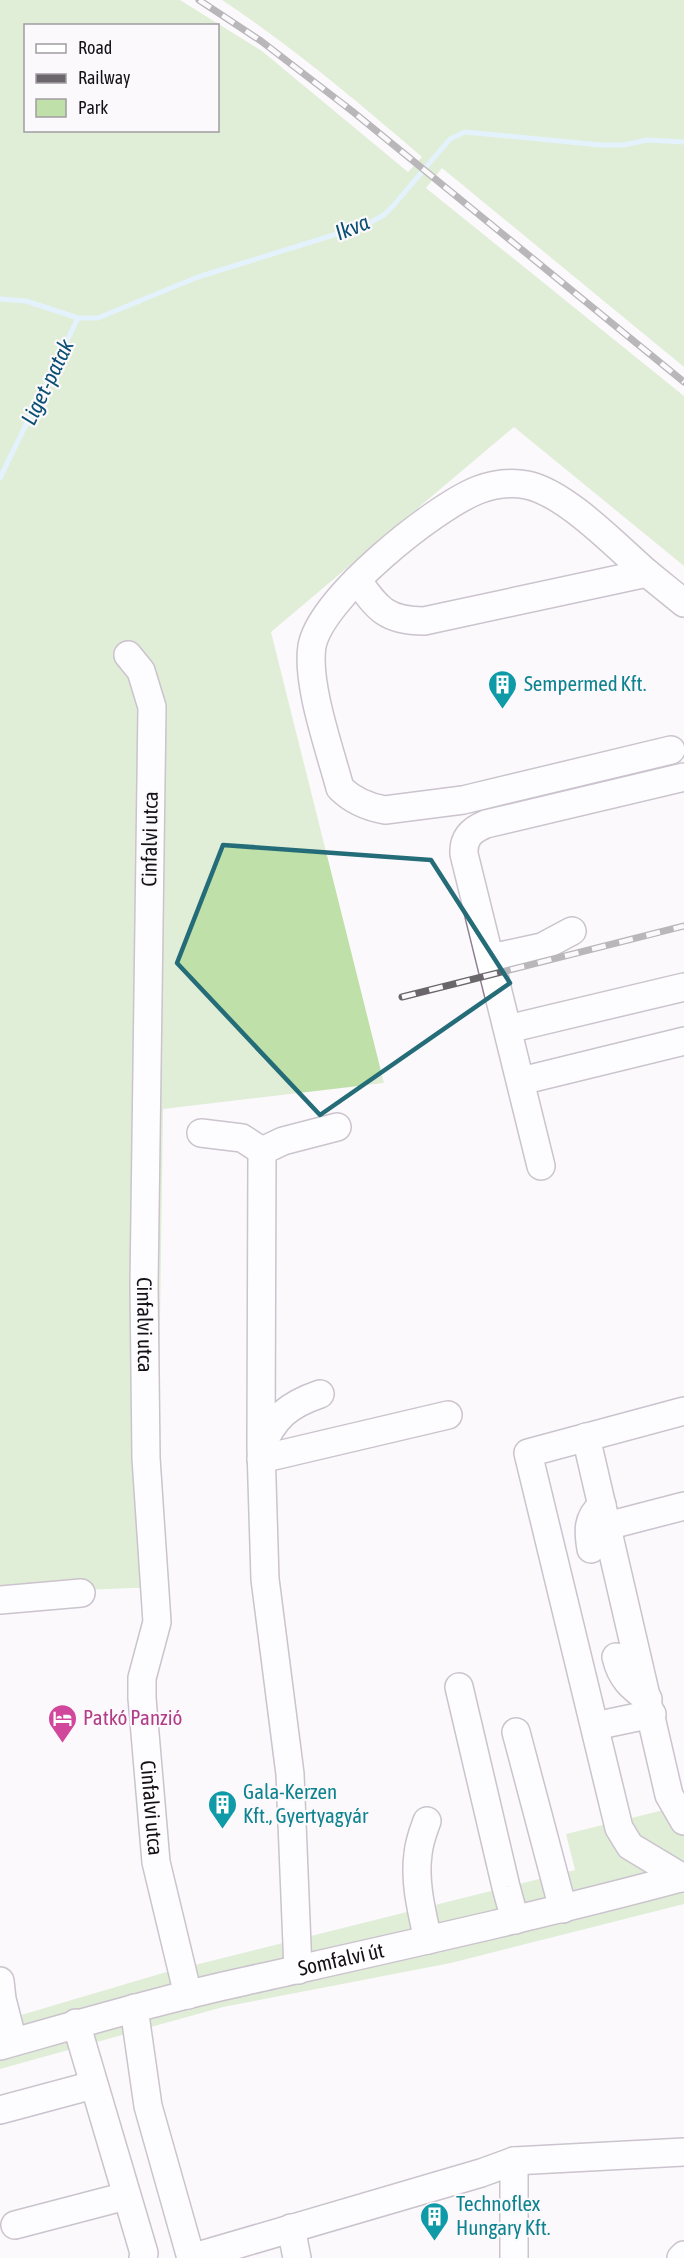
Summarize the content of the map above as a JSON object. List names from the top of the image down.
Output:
{
  "streets": {
    "street": ["Cinfalvi utca", "Somfalvi út"]
  },
  "crossings": [
    ["Cinfalvi utca", "Somfalvi út"]
  ],
  "water": ["Ikva", "Liget-patak"],
  "places": {
    "building": ["Sempermed Kft.", "Gala-Kerzen Kft., Gyertyagyár", "Technoflex Hungary Kft."],
    "hotel": ["Patkó Panzió"]
  },
  "legend": ["Road", "Railway", "Park"]
}
